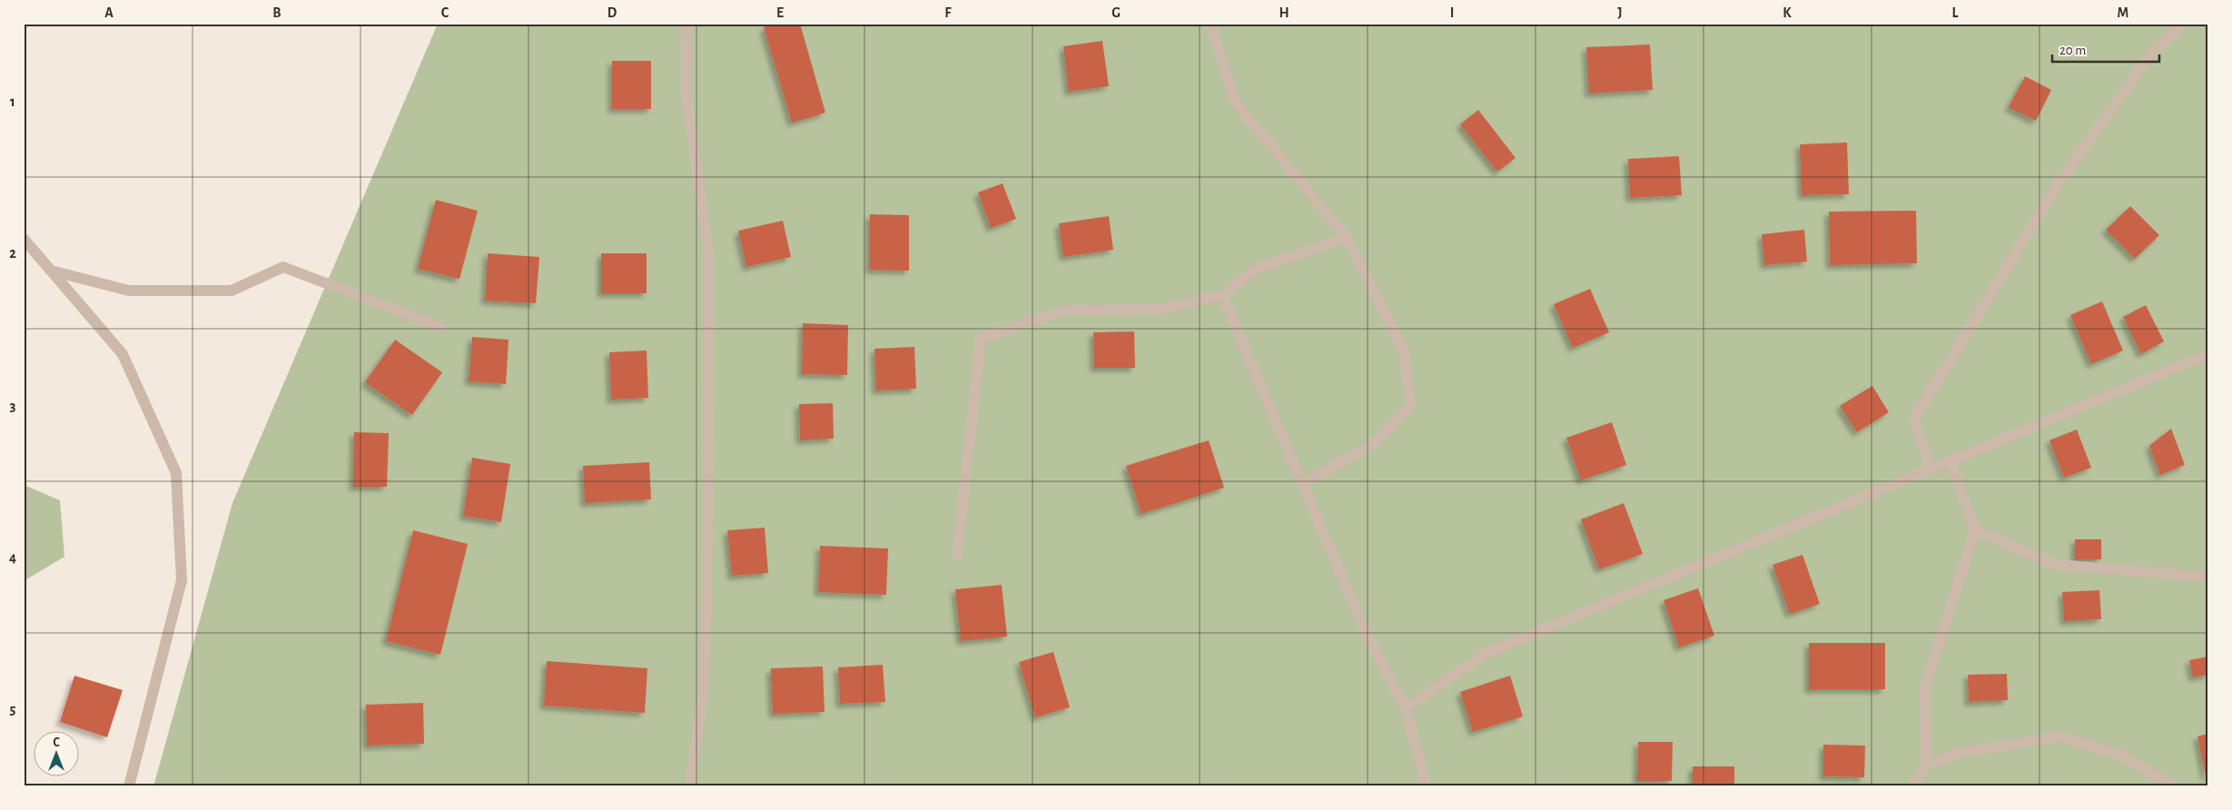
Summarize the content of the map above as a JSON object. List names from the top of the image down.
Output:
{
  "scale_bar": "20 m",
  "north": "top",
  "grid": {
    "columns": [
      "A",
      "B",
      "C",
      "D",
      "E",
      "F",
      "G",
      "H",
      "I",
      "J",
      "K",
      "L",
      "M"
    ],
    "rows": [
      "1",
      "2",
      "3",
      "4",
      "5"
    ]
  }
}
